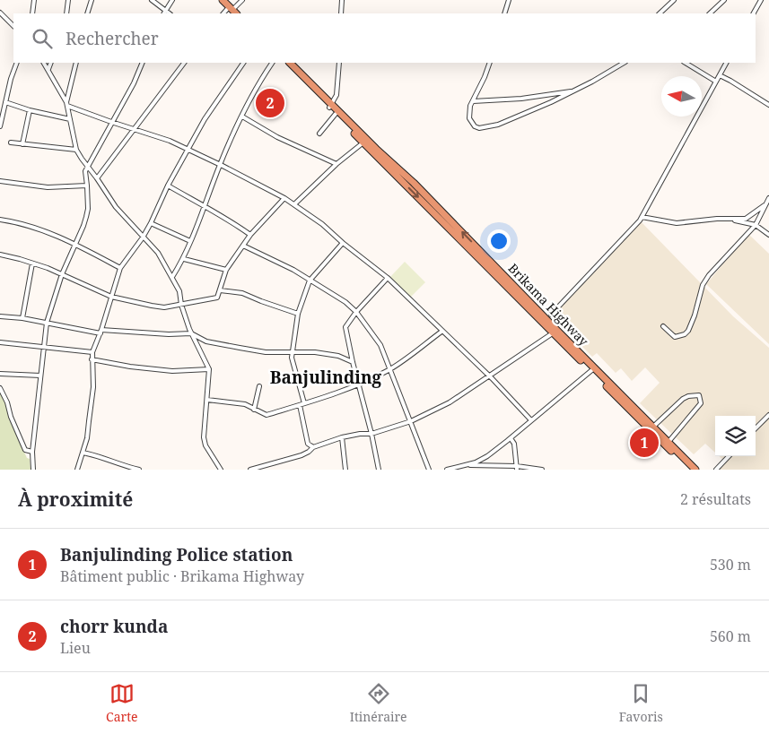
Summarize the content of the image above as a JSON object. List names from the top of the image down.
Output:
{
  "streets": {
    "highway": ["Brikama Highway"]
  },
  "districts": ["Banjulinding"],
  "north": "left",
  "page": {
    "search": "Rechercher",
    "pins": ["2", "1"],
    "heading": ["À proximité", "2 résultats"],
    "list": [
      {
        "mark": "1",
        "name": "Banjulinding Police station",
        "note": "Bâtiment public · Brikama Highway",
        "value": "530 m"
      },
      {
        "mark": "2",
        "name": "chorr kunda",
        "note": "Lieu",
        "value": "560 m"
      }
    ],
    "nav": ["Carte", "Itinéraire", "Favoris"]
  }
}
